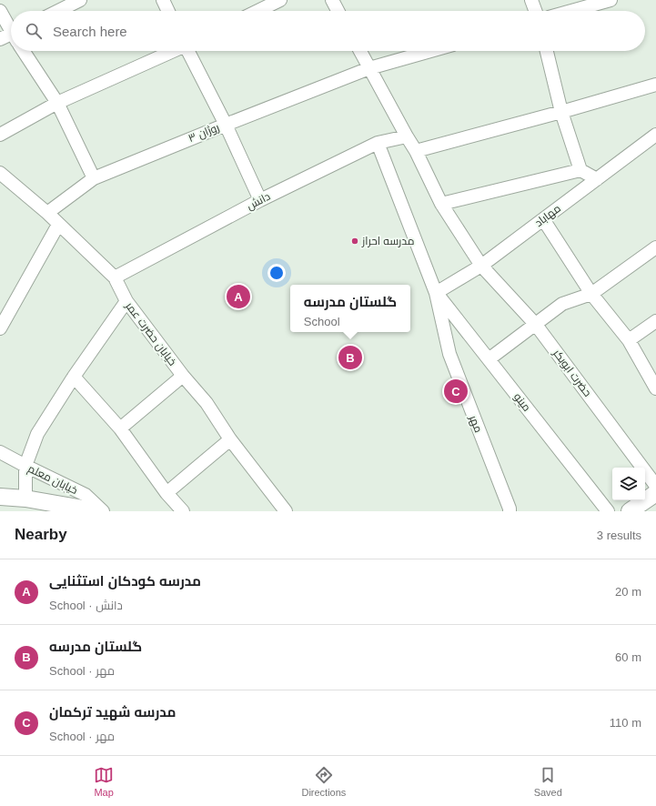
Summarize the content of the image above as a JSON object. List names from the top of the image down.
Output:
{
  "streets": {
    "street": [
      "روژان ۳",
      "دانش",
      "مهاباد",
      "خیابان حضرت عمر",
      "حضرت ابوبکر",
      "مینو",
      "مهر",
      "خیابان معلم"
    ]
  },
  "crossings": [
    ["روژان ۳", "خیابان حضرت عمر"],
    ["روژان ۳", "حضرت ابوبکر"],
    ["دانش", "خیابان حضرت عمر"],
    ["دانش", "حضرت ابوبکر"],
    ["مهاباد", "حضرت ابوبکر"],
    ["مهاباد", "مینو"],
    ["مهاباد", "مهر"],
    ["مینو", "مهر"]
  ],
  "places": ["مدرسه احراز"],
  "page": {
    "search": "Search here",
    "pins": ["A", "B", "C"],
    "popup": ["گلستان مدرسه", "School"],
    "heading": ["Nearby", "3 results"],
    "list": [
      {
        "mark": "A",
        "name": "مدرسه کودکان استثنایی",
        "note": "School · دانش",
        "value": "20 m"
      },
      {
        "mark": "B",
        "name": "گلستان مدرسه",
        "note": "School · مهر",
        "value": "60 m"
      },
      {
        "mark": "C",
        "name": "مدرسه شهید ترکمان",
        "note": "School · مهر",
        "value": "110 m"
      }
    ],
    "nav": ["Map", "Directions", "Saved"]
  }
}
